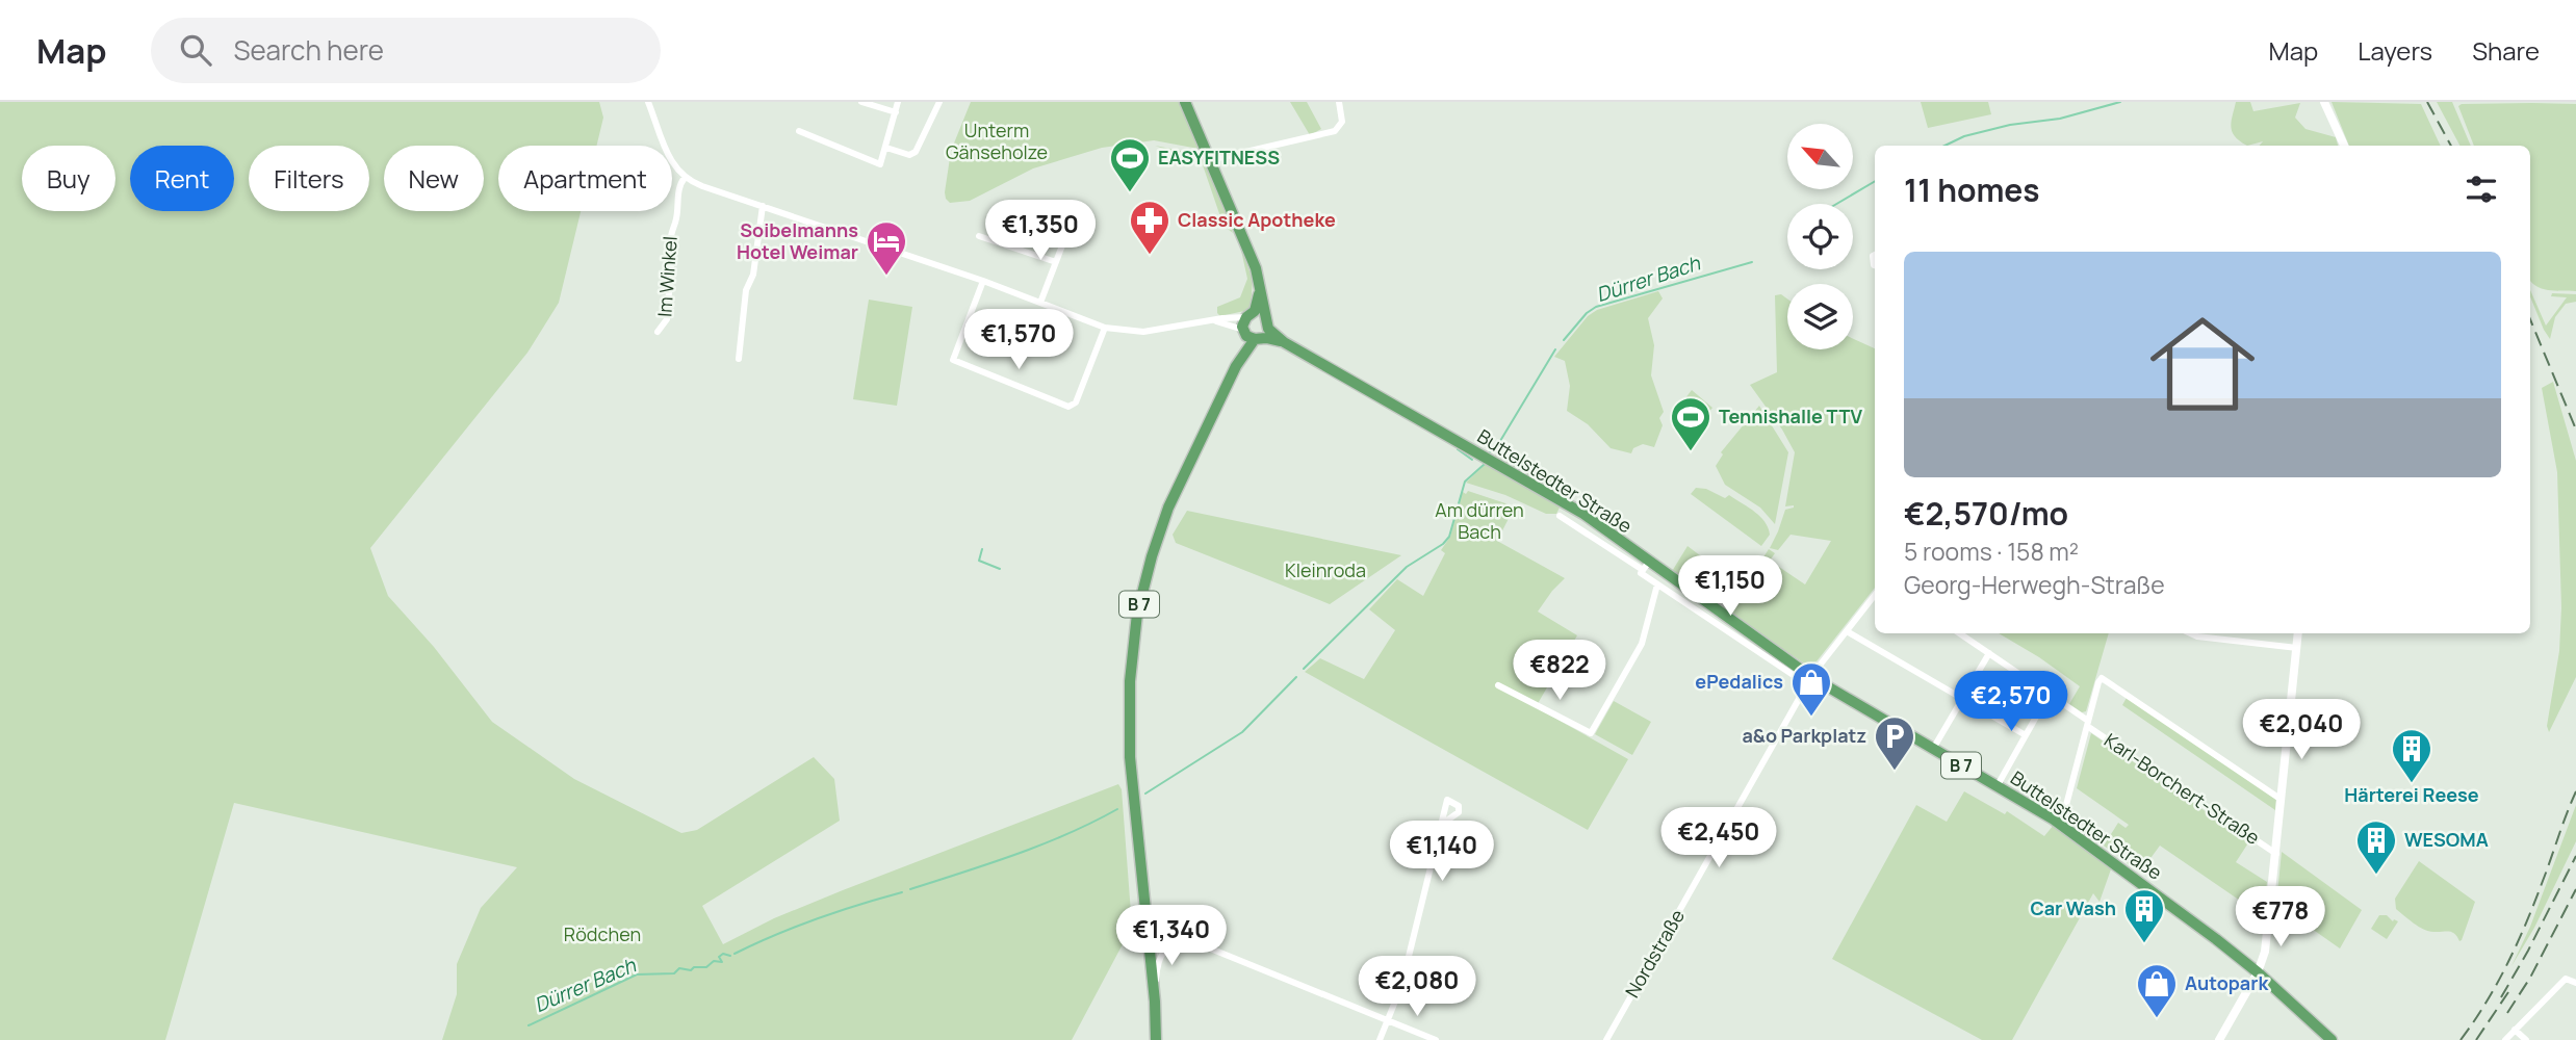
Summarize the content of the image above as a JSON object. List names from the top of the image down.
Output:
{
  "streets": {
    "main road": ["Buttelstedter Straße", "B 7"],
    "street": ["Im Winkel", "Karl-Borchert-Straße", "Nordstraße"]
  },
  "crossings": [
    ["Buttelstedter Straße", "B 7"],
    ["Buttelstedter Straße", "Nordstraße"]
  ],
  "water": ["Dürrer Bach"],
  "parks": [
    "Unterm Gänseholze",
    "Am dürren Bach",
    "Kleinroda",
    "Rödchen"
  ],
  "places": {
    "sports": ["EASYFITNESS", "Tennishalle TTV"],
    "pharmacy": ["Classic Apotheke"],
    "hotel": ["Soibelmanns Hotel Weimar"],
    "shop": ["ePedalics", "Autopark"],
    "parking": ["a&o Parkplatz"],
    "building": ["Härterei Reese", "WESOMA", "Car Wash"]
  },
  "north": "top left",
  "page": {
    "header": "Map",
    "search": "Search here",
    "nav": ["Map", "Layers", "Share"],
    "chip": [
      "Buy",
      "Rent",
      "Filters",
      "New",
      "Apartment"
    ],
    "heading": "11 homes",
    "price": [
      "€1,350",
      "€1,570",
      "€1,150",
      "€822",
      "€2,570",
      "€2,040",
      "€2,450",
      "€1,140",
      "€778",
      "€1,340",
      "€2,080"
    ],
    "list": [
      {
        "name": "€2,570/mo",
        "note": "5 rooms · 158 m² · Georg-Herwegh-Straße"
      }
    ]
  }
}
